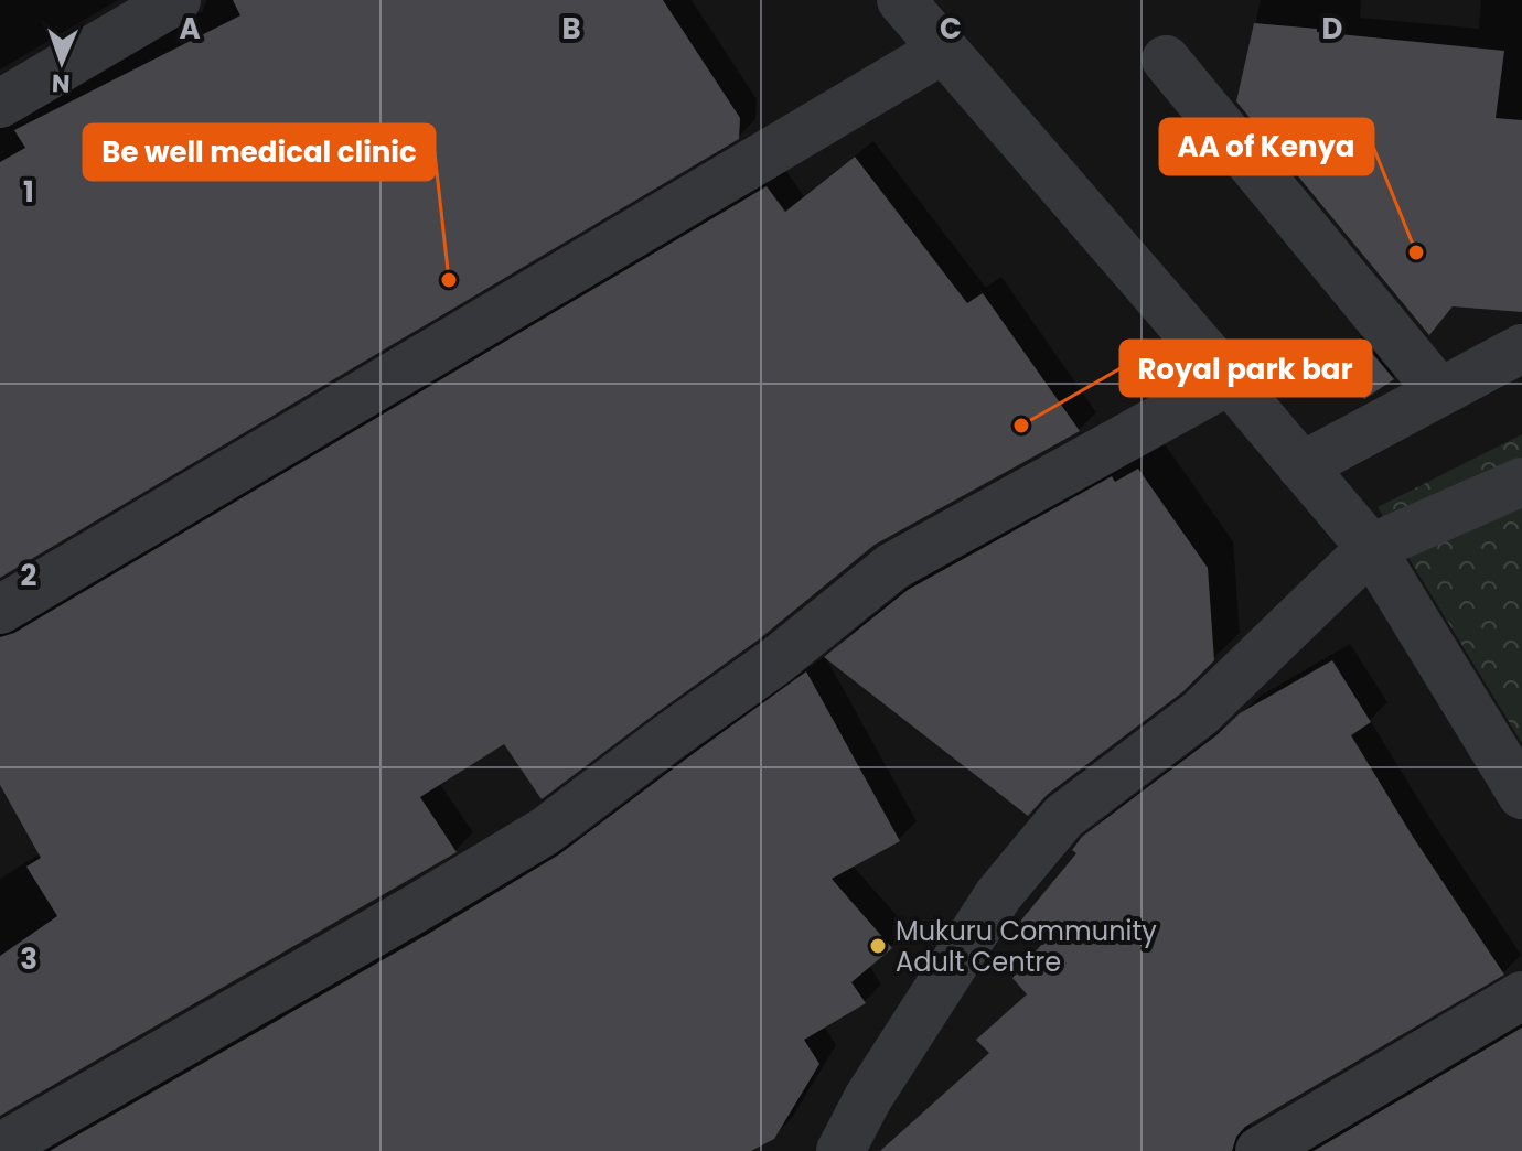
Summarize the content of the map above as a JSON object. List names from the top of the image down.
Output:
{
  "places": [
    "AA of Kenya",
    "Be well medical clinic",
    "Royal park bar",
    "Mukuru Community Adult Centre"
  ],
  "north": "bottom",
  "grid": {
    "columns": [
      "A",
      "B",
      "C",
      "D"
    ],
    "rows": ["1", "2", "3"]
  }
}
